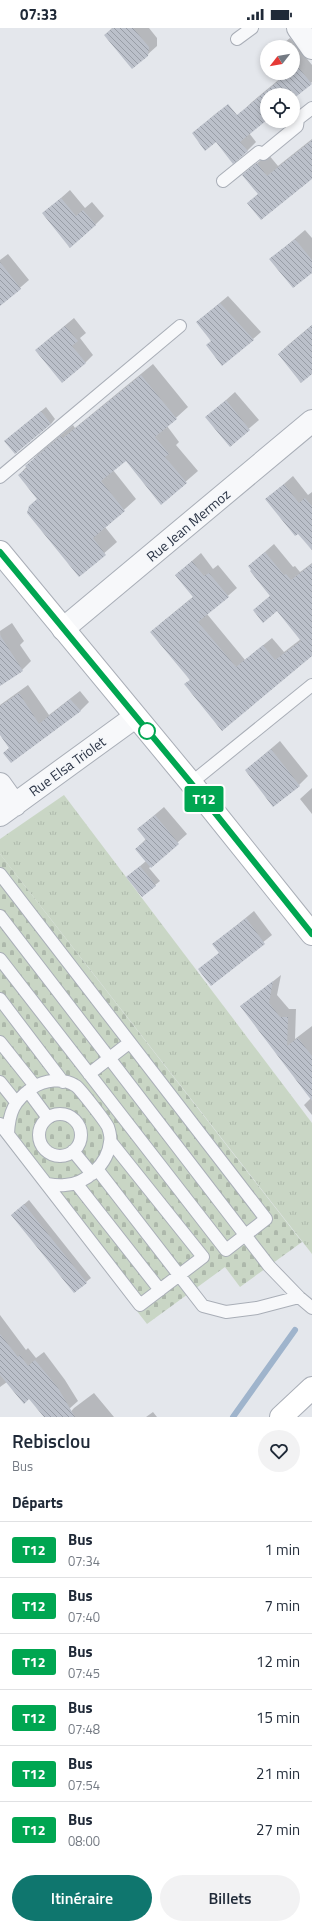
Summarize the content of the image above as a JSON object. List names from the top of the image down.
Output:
{
  "streets": {
    "street": ["Rue Jean Mermoz", "Rue Elsa Triolet"]
  },
  "lines": ["bus line T12"],
  "north": "bottom left",
  "page": {
    "status": "07:33",
    "on_map": "T12",
    "heading": [
      ["Rebisclou", "Bus"],
      "Départs"
    ],
    "list": [
      {
        "mark": "T12",
        "name": "Bus",
        "note": "07:34",
        "value": "1 min"
      },
      {
        "mark": "T12",
        "name": "Bus",
        "note": "07:40",
        "value": "7 min"
      },
      {
        "mark": "T12",
        "name": "Bus",
        "note": "07:45",
        "value": "12 min"
      },
      {
        "mark": "T12",
        "name": "Bus",
        "note": "07:48",
        "value": "15 min"
      },
      {
        "mark": "T12",
        "name": "Bus",
        "note": "07:54",
        "value": "21 min"
      },
      {
        "mark": "T12",
        "name": "Bus",
        "note": "08:00",
        "value": "27 min"
      }
    ],
    "buttons": ["Itinéraire", "Billets"]
  }
}
